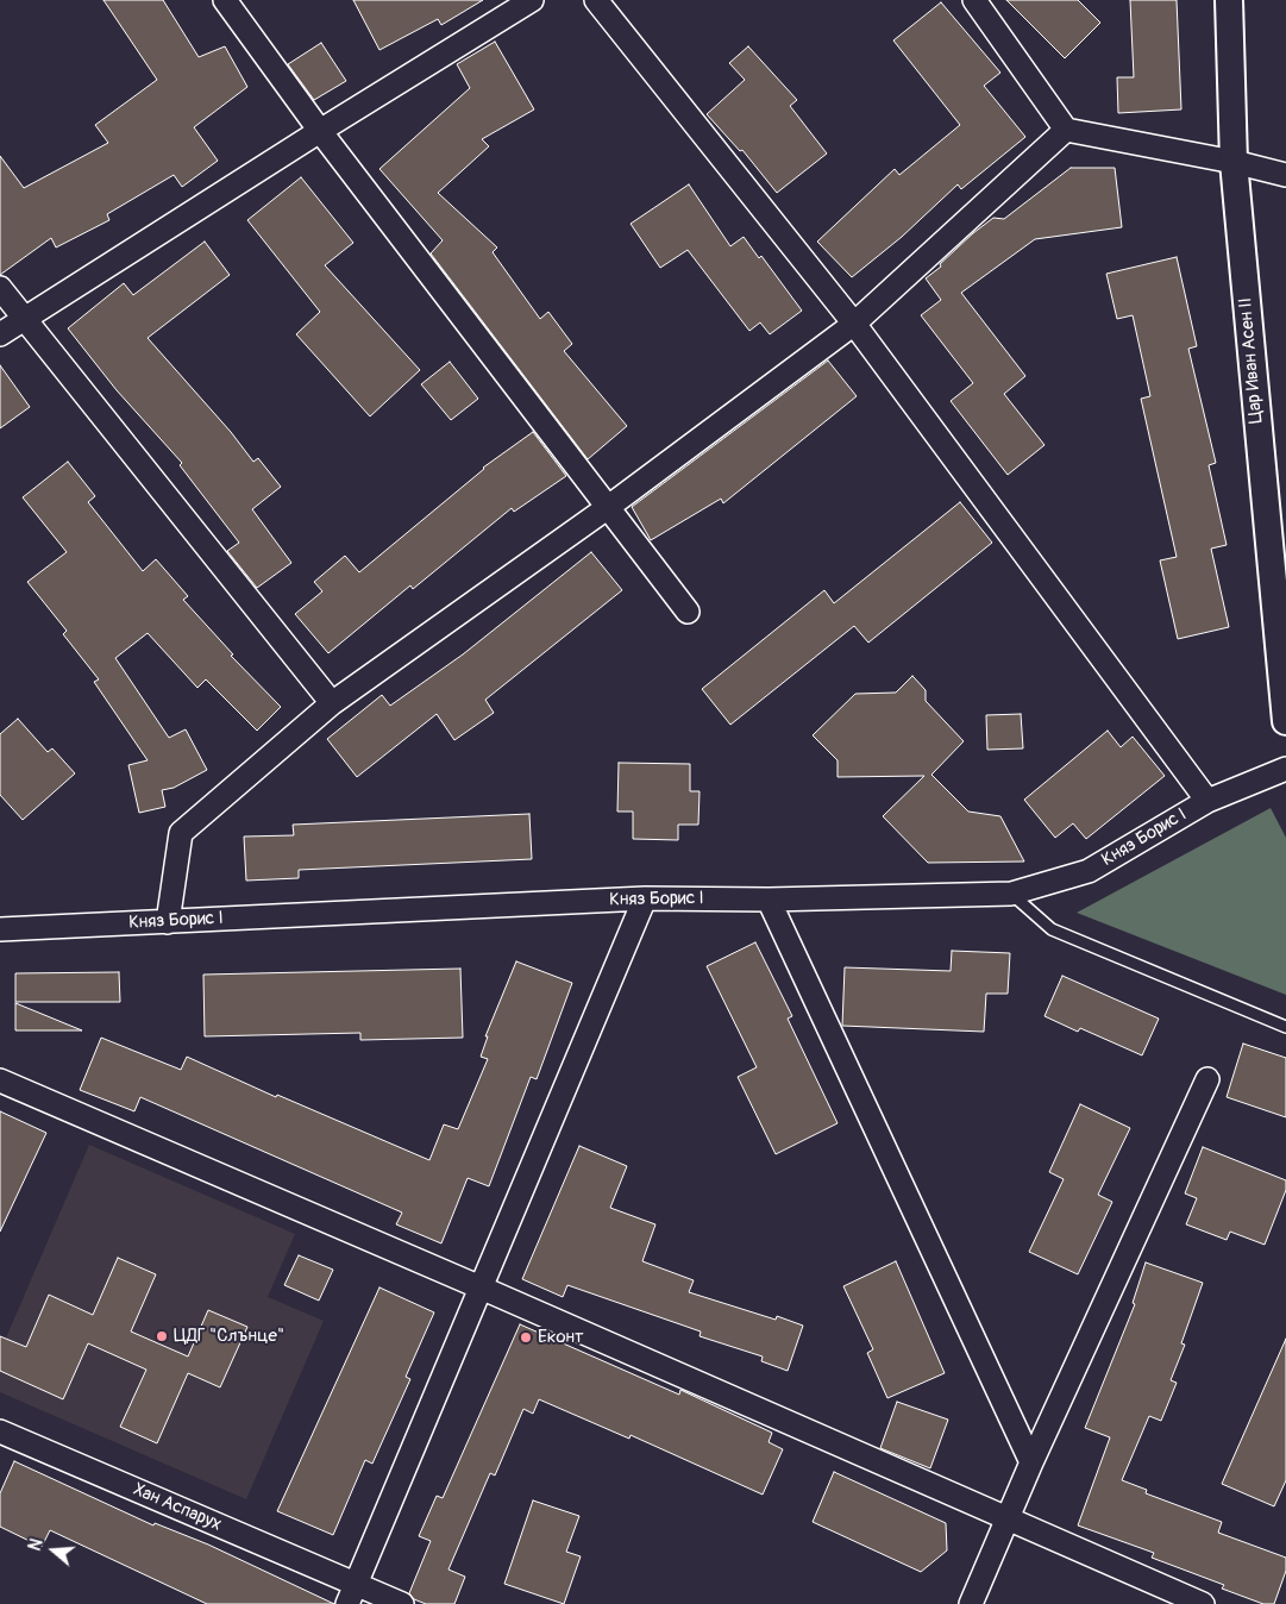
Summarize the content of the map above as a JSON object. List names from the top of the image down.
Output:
{
  "streets": {
    "street": ["Цар Иван Асен II", "Княз Борис I", "Хан Аспарух"]
  },
  "places": ["ЦДГ \"Слънце\"", "Еконт"],
  "north": "left"
}
